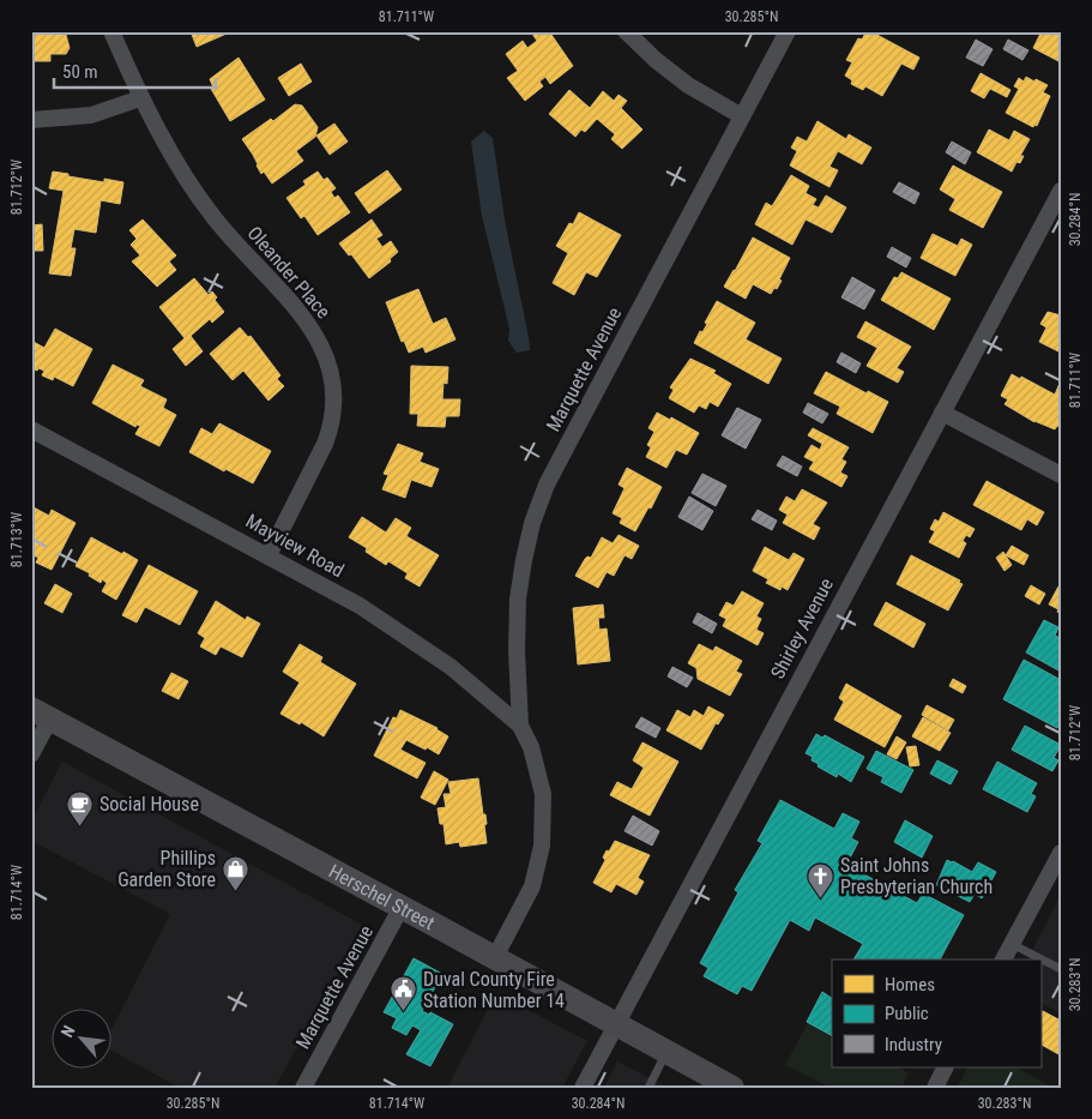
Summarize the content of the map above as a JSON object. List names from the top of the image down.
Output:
{
  "streets": {
    "main road": ["Herschel Street"],
    "street": [
      "Oleander Place",
      "Marquette Avenue",
      "Mayview Road",
      "Shirley Avenue"
    ]
  },
  "crossings": [
    ["Oleander Place", "Mayview Road"],
    ["Marquette Avenue", "Mayview Road"],
    ["Marquette Avenue", "Herschel Street"],
    ["Shirley Avenue", "Herschel Street"]
  ],
  "places": {
    "cafe": ["Social House"],
    "shop": ["Phillips Garden Store"],
    "church": ["Saint Johns Presbyterian Church"],
    "public building": ["Duval County Fire Station Number 14"]
  },
  "legend": ["Homes", "Public", "Industry"],
  "scale_bar": "50 m",
  "north": "top left",
  "coordinates": [
    "81.711°W",
    "30.285°N",
    "81.712°W",
    "30.284°N",
    "81.713°W",
    "81.714°W",
    "30.283°N"
  ]
}
